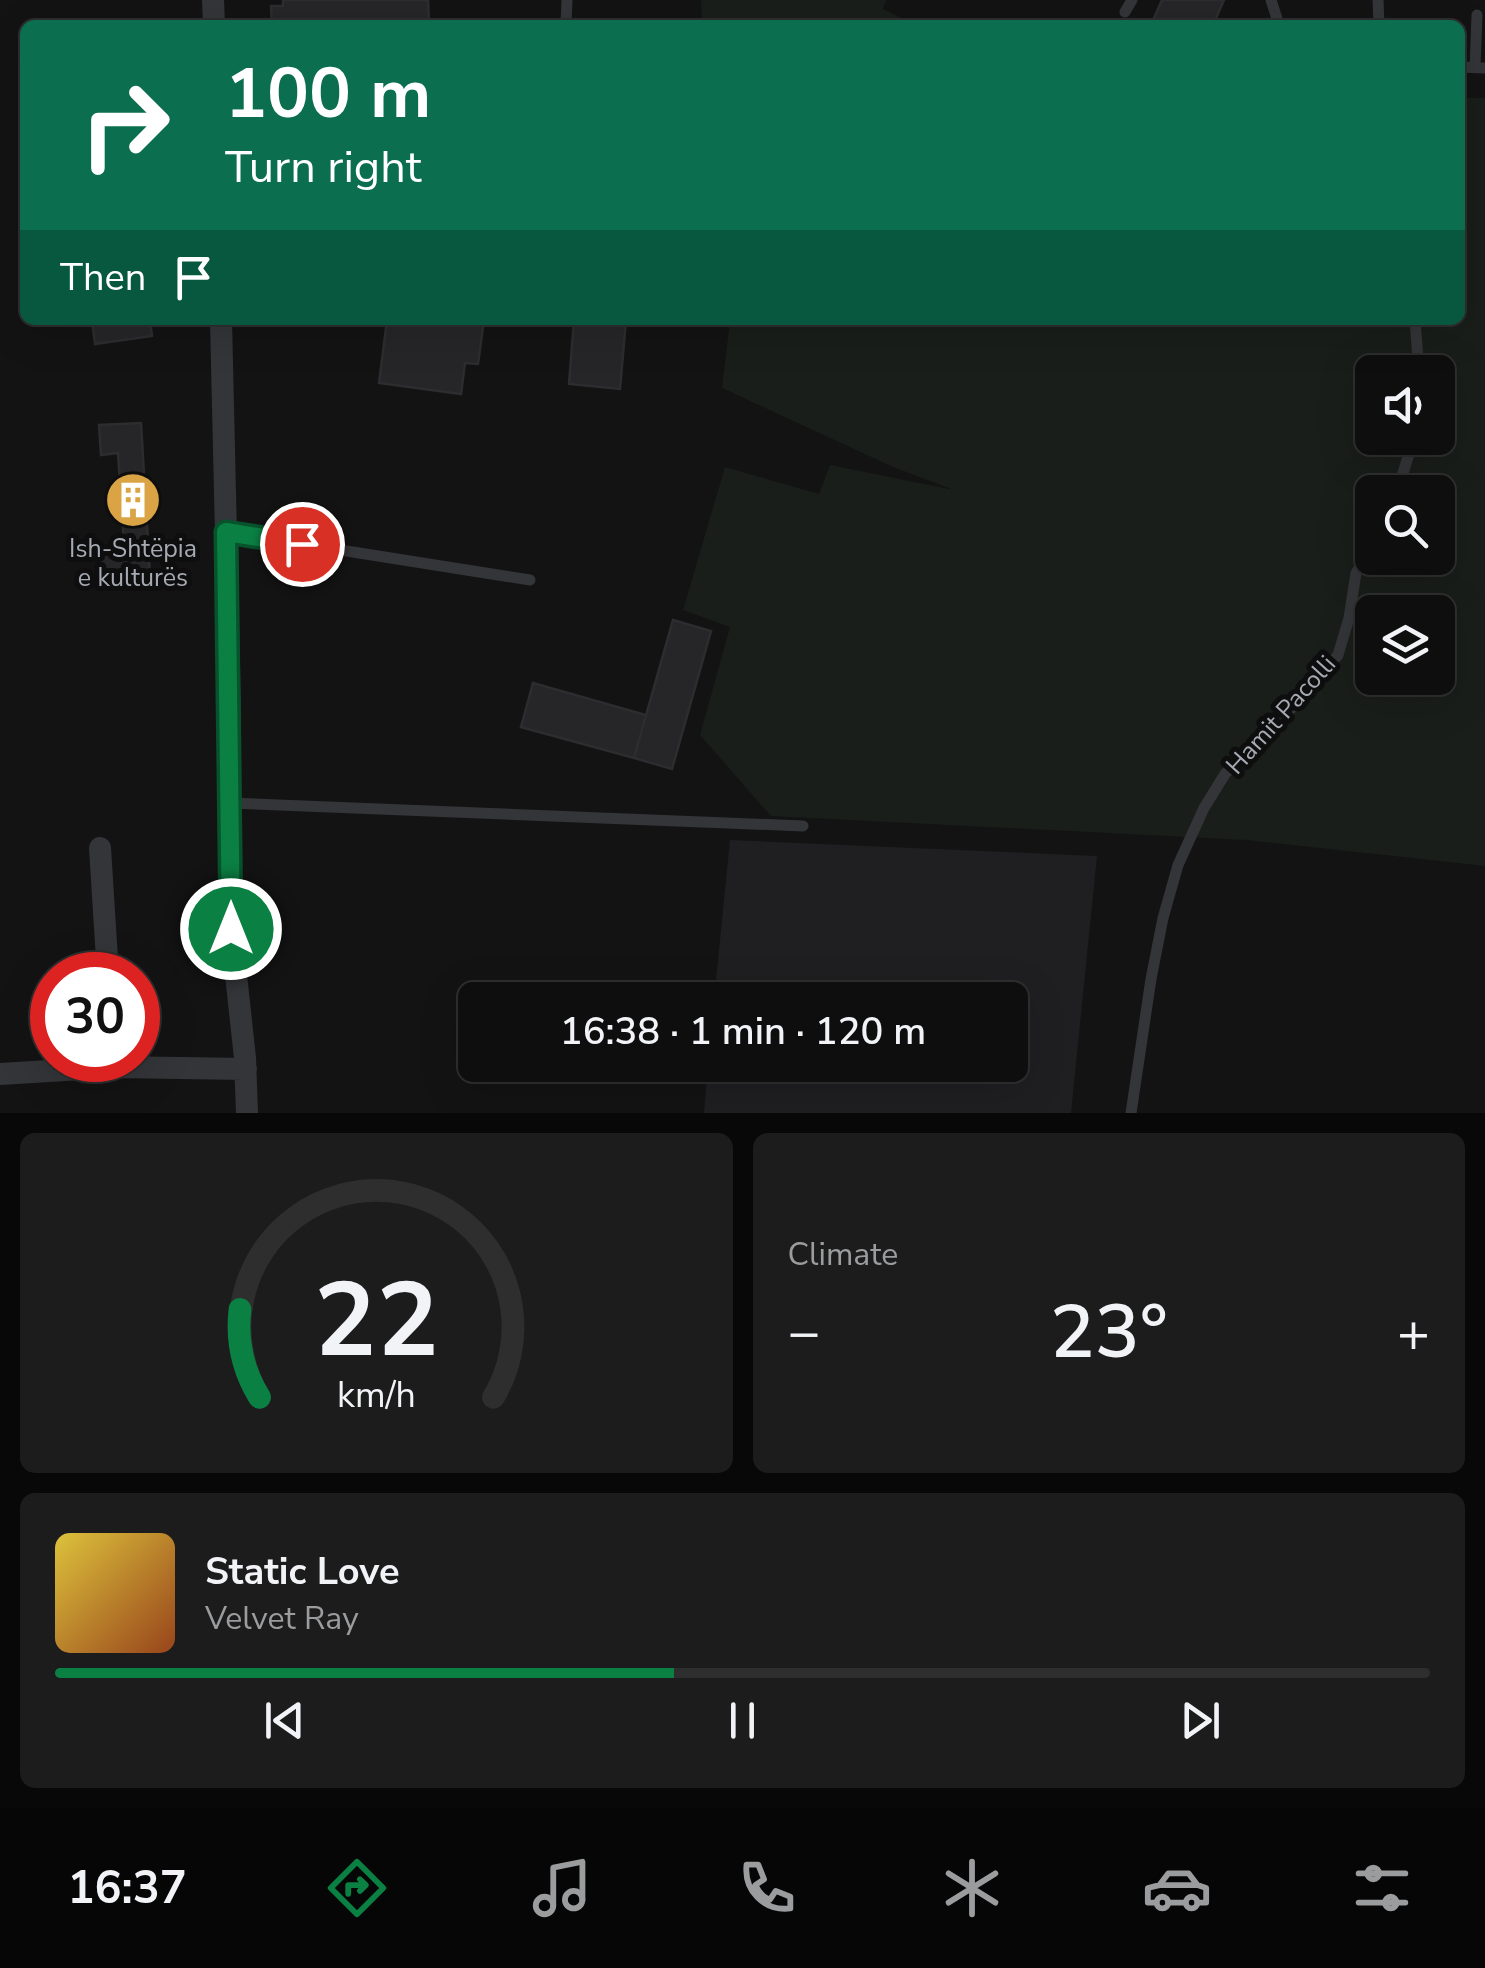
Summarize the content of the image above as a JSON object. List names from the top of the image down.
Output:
{
  "streets": {
    "lane": ["Hamit Pacolli"]
  },
  "places": {
    "building": ["Ish-Shtëpia e kulturës"]
  },
  "page": {
    "turn": ["100 m", "Turn right"],
    "then": "Then",
    "limit": "30",
    "trip": "16:38 · 1 min · 120 m",
    "tile": "Climate",
    "heat": ["−", "23°", "+"],
    "song": ["Static Love", "Velvet Ray"],
    "tabs": "16:37",
    "gauge": ["22", "km/h"]
  }
}
